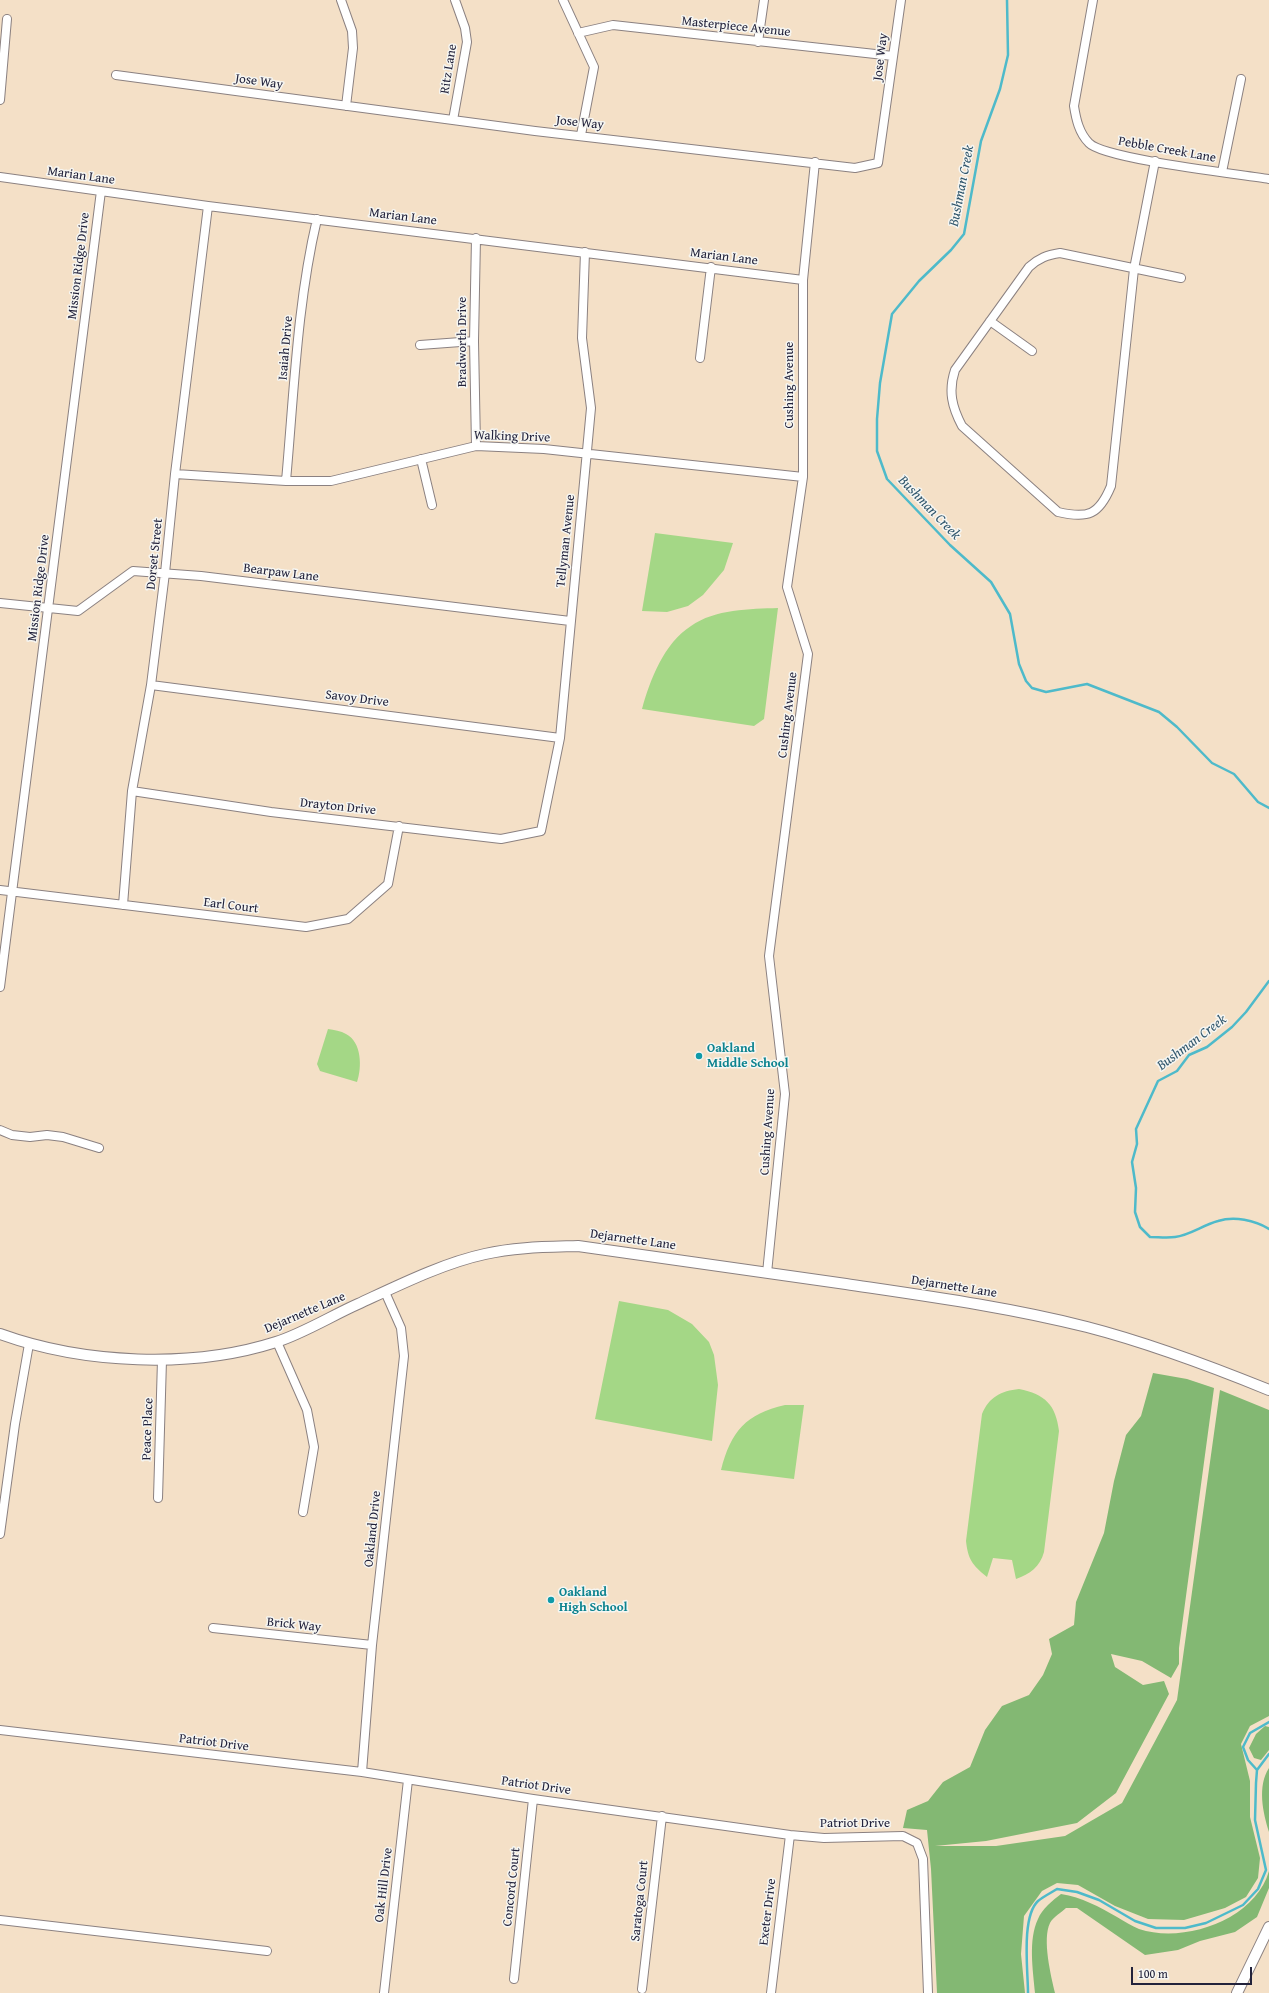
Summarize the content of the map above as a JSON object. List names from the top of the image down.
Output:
{
  "streets": {
    "main road": ["Dejarnette Lane"],
    "street": [
      "Masterpiece Avenue",
      "Jose Way",
      "Ritz Lane",
      "Pebble Creek Lane",
      "Marian Lane",
      "Mission Ridge Drive",
      "Bradworth Drive",
      "Isaiah Drive",
      "Cushing Avenue",
      "Walking Drive",
      "Tellyman Avenue",
      "Dorset Street",
      "Bearpaw Lane",
      "Savoy Drive",
      "Drayton Drive",
      "Earl Court",
      "Peace Place",
      "Oakland Drive",
      "Brick Way",
      "Patriot Drive",
      "Oak Hill Drive",
      "Concord Court",
      "Saratoga Court",
      "Exeter Drive"
    ]
  },
  "crossings": [
    ["Masterpiece Avenue", "Jose Way"],
    ["Jose Way", "Ritz Lane"],
    ["Jose Way", "Cushing Avenue"],
    ["Marian Lane", "Mission Ridge Drive"],
    ["Marian Lane", "Bradworth Drive"],
    ["Marian Lane", "Isaiah Drive"],
    ["Marian Lane", "Cushing Avenue"],
    ["Marian Lane", "Tellyman Avenue"],
    ["Marian Lane", "Dorset Street"],
    ["Mission Ridge Drive", "Bearpaw Lane"],
    ["Mission Ridge Drive", "Earl Court"],
    ["Bradworth Drive", "Walking Drive"],
    ["Isaiah Drive", "Walking Drive"],
    ["Cushing Avenue", "Walking Drive"],
    ["Cushing Avenue", "Dejarnette Lane"],
    ["Walking Drive", "Tellyman Avenue"],
    ["Walking Drive", "Dorset Street"],
    ["Tellyman Avenue", "Bearpaw Lane"],
    ["Tellyman Avenue", "Savoy Drive"],
    ["Tellyman Avenue", "Drayton Drive"],
    ["Dorset Street", "Bearpaw Lane"],
    ["Dorset Street", "Savoy Drive"],
    ["Dorset Street", "Drayton Drive"],
    ["Dorset Street", "Earl Court"],
    ["Drayton Drive", "Earl Court"],
    ["Dejarnette Lane", "Peace Place"],
    ["Dejarnette Lane", "Oakland Drive"],
    ["Oakland Drive", "Brick Way"],
    ["Oakland Drive", "Patriot Drive"],
    ["Patriot Drive", "Oak Hill Drive"],
    ["Patriot Drive", "Concord Court"],
    ["Patriot Drive", "Saratoga Court"],
    ["Patriot Drive", "Exeter Drive"]
  ],
  "water": ["Bushman Creek"],
  "places": ["Oakland Middle School", "Oakland High School"],
  "scale_bar": "100 m"
}
